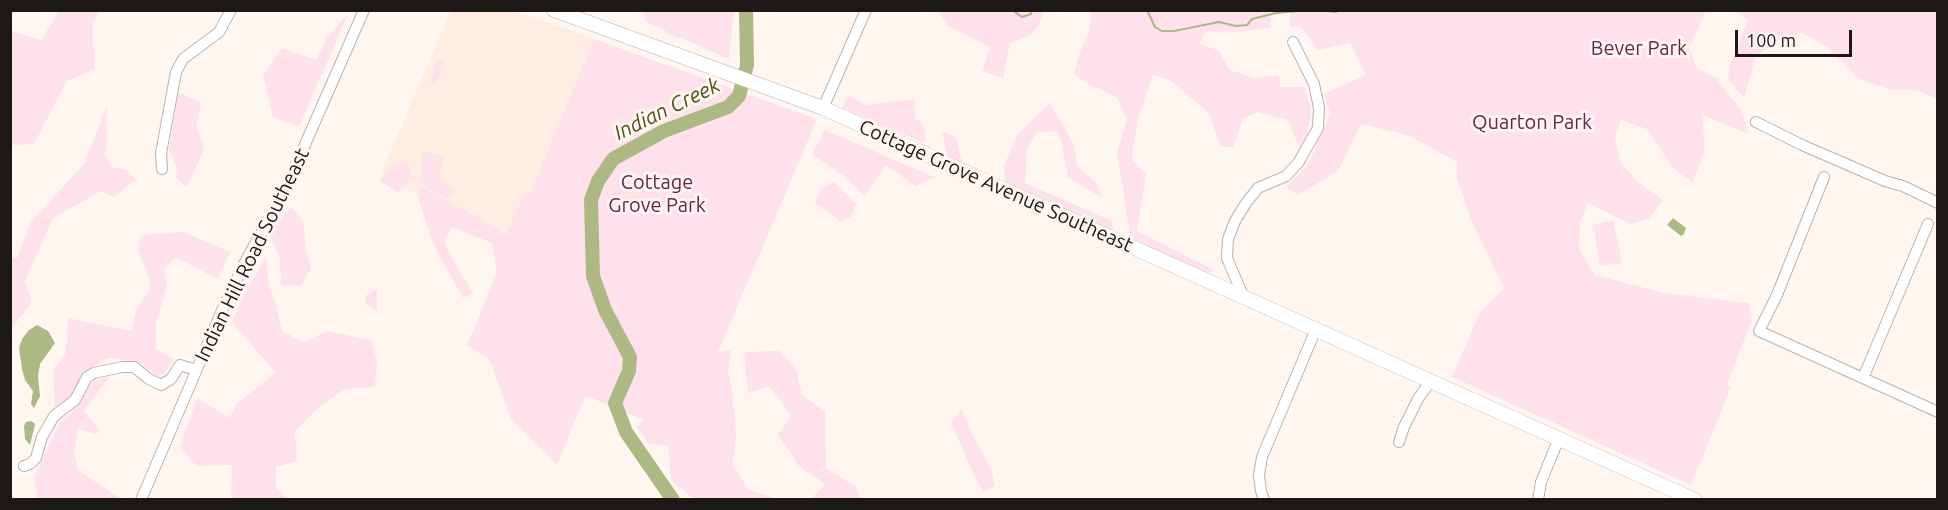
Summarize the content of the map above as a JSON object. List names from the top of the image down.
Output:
{
  "streets": {
    "main road": ["Cottage Grove Avenue Southeast"],
    "street": ["Indian Hill Road Southeast"]
  },
  "water": ["Indian Creek"],
  "parks": ["Bever Park", "Quarton Park", "Cottage Grove Park"],
  "scale_bar": "100 m"
}
